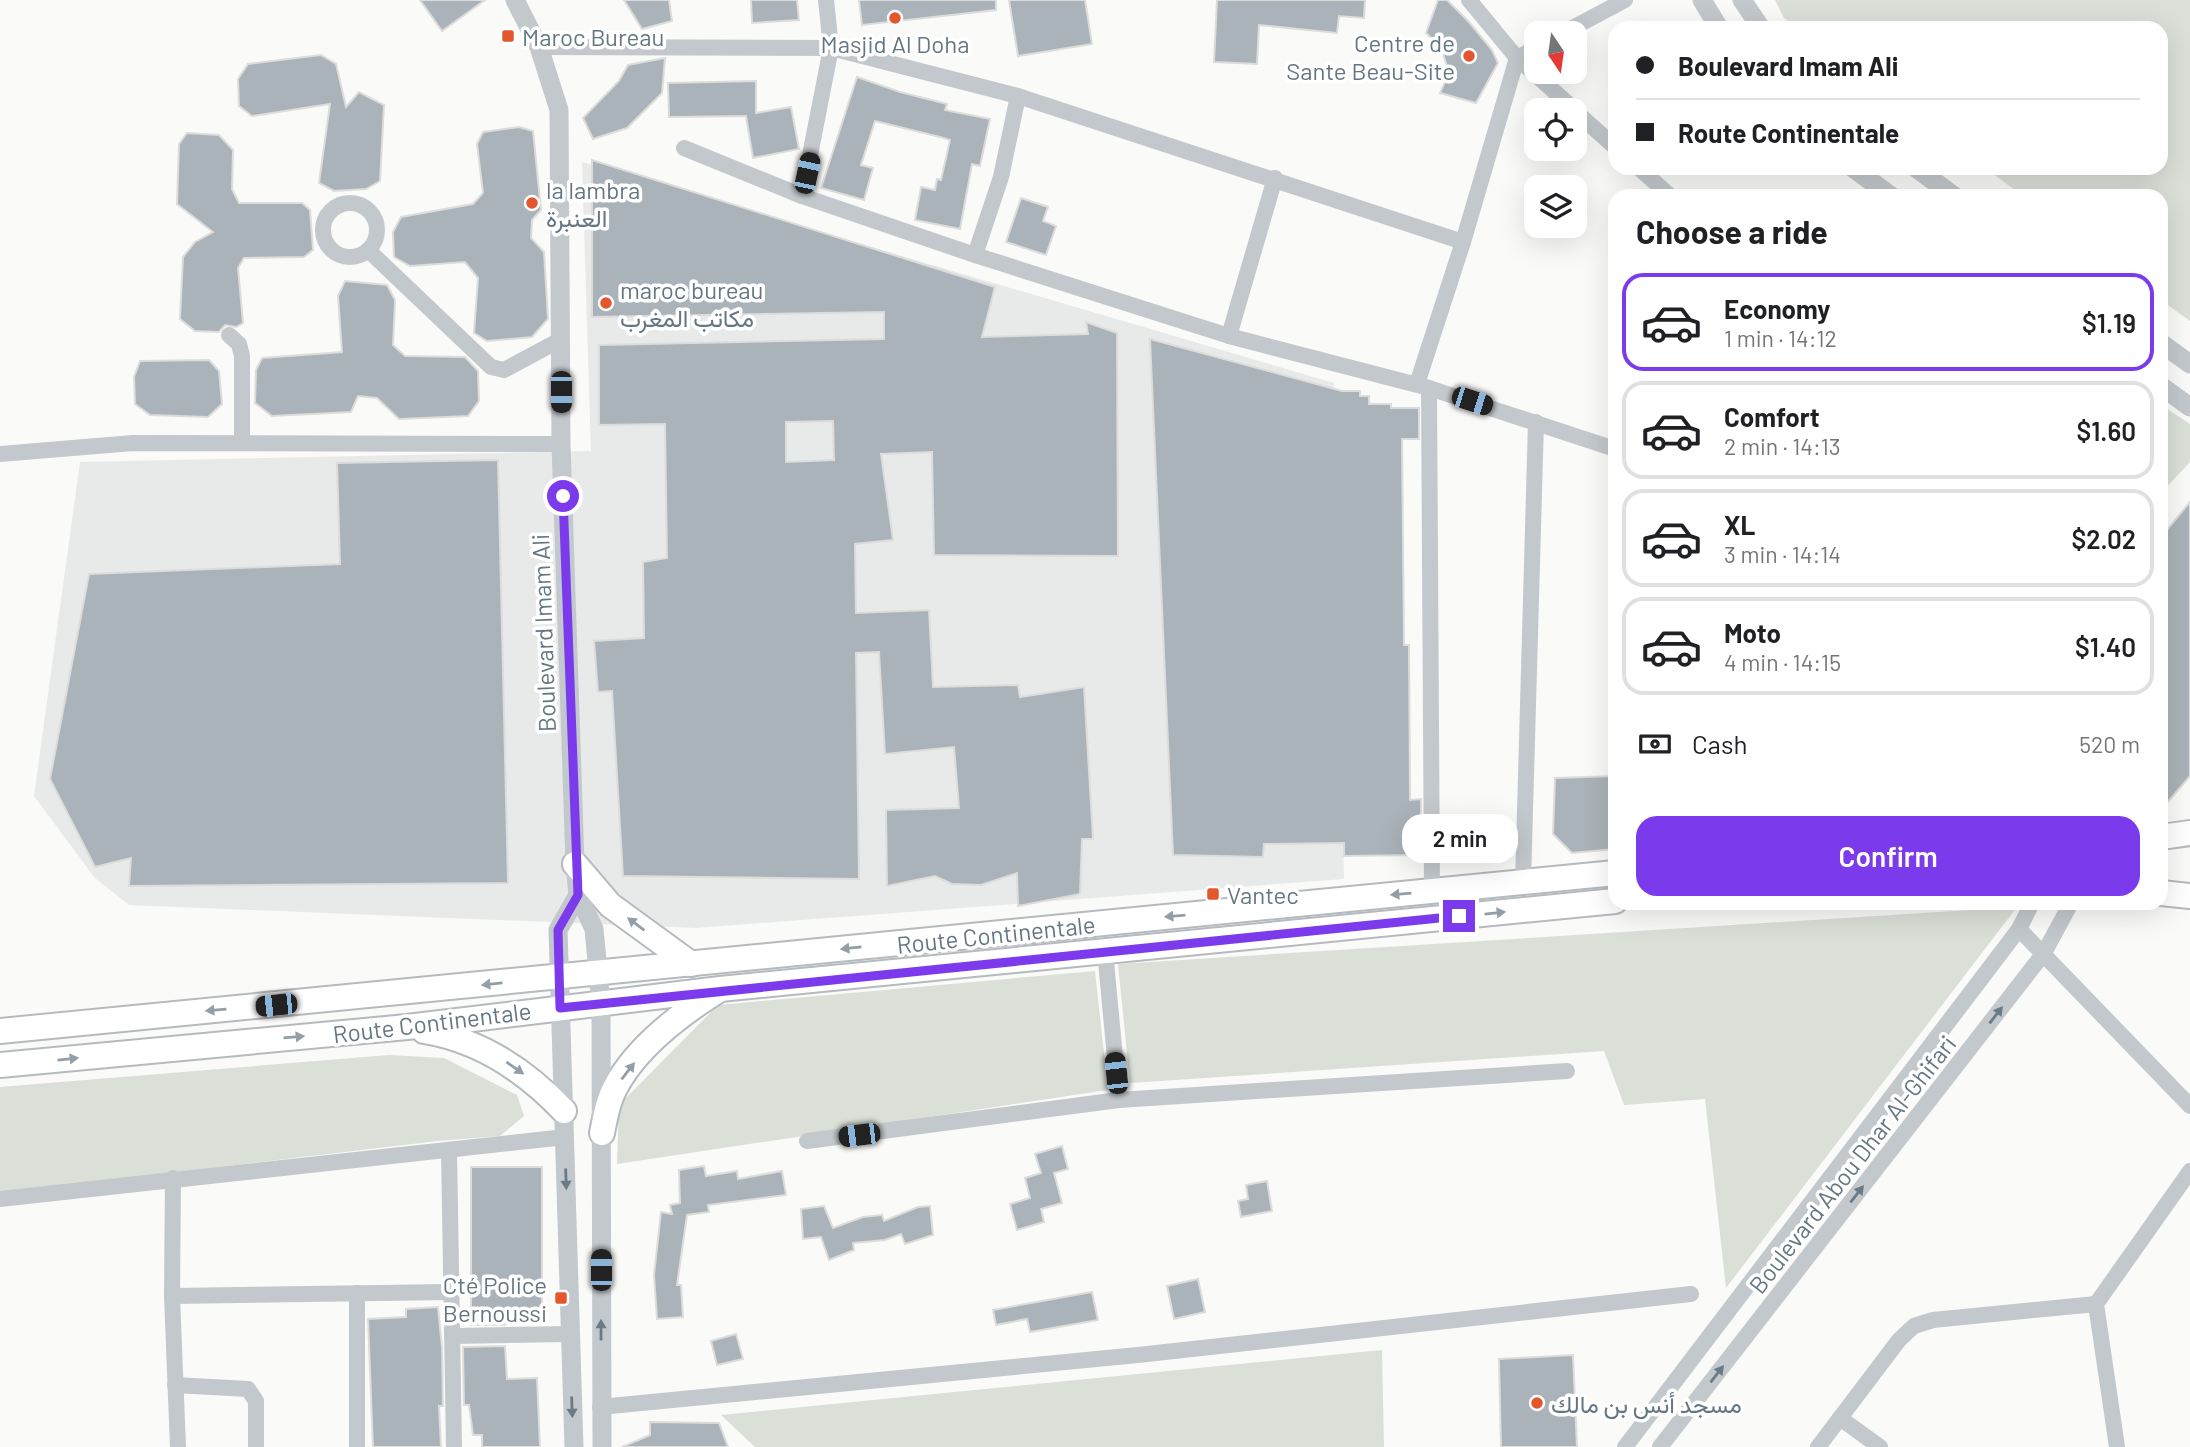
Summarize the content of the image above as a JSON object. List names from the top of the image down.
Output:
{
  "streets": {
    "main road": ["Route Continentale"],
    "street": ["Boulevard Imam Ali", "Boulevard Abou Dhar Al-Ghifari"]
  },
  "crossings": [
    ["Boulevard Imam Ali", "Route Continentale"]
  ],
  "places": {
    "other": [
      "Masjid Al Doha",
      "Centre de Sante Beau-Site",
      "la lambra العنبرة",
      "maroc bureau مكاتب المغرب",
      "مسجد أنس بن مالك"
    ],
    "transit": ["Maroc Bureau", "Vantec", "Cté Police Bernoussi"]
  },
  "north": "bottom",
  "page": {
    "banner": ["Boulevard Imam Ali", "Route Continentale"],
    "heading": "Choose a ride",
    "list": [
      {
        "name": "Economy",
        "note": "1 min · 14:12",
        "value": "$1.19"
      },
      {
        "name": "Comfort",
        "note": "2 min · 14:13",
        "value": "$1.60"
      },
      {
        "name": "XL",
        "note": "3 min · 14:14",
        "value": "$2.02"
      },
      {
        "name": "Moto",
        "note": "4 min · 14:15",
        "value": "$1.40"
      }
    ],
    "pay": ["Cash", "520 m"],
    "buttons": "Confirm",
    "bubble": "2 min"
  }
}
